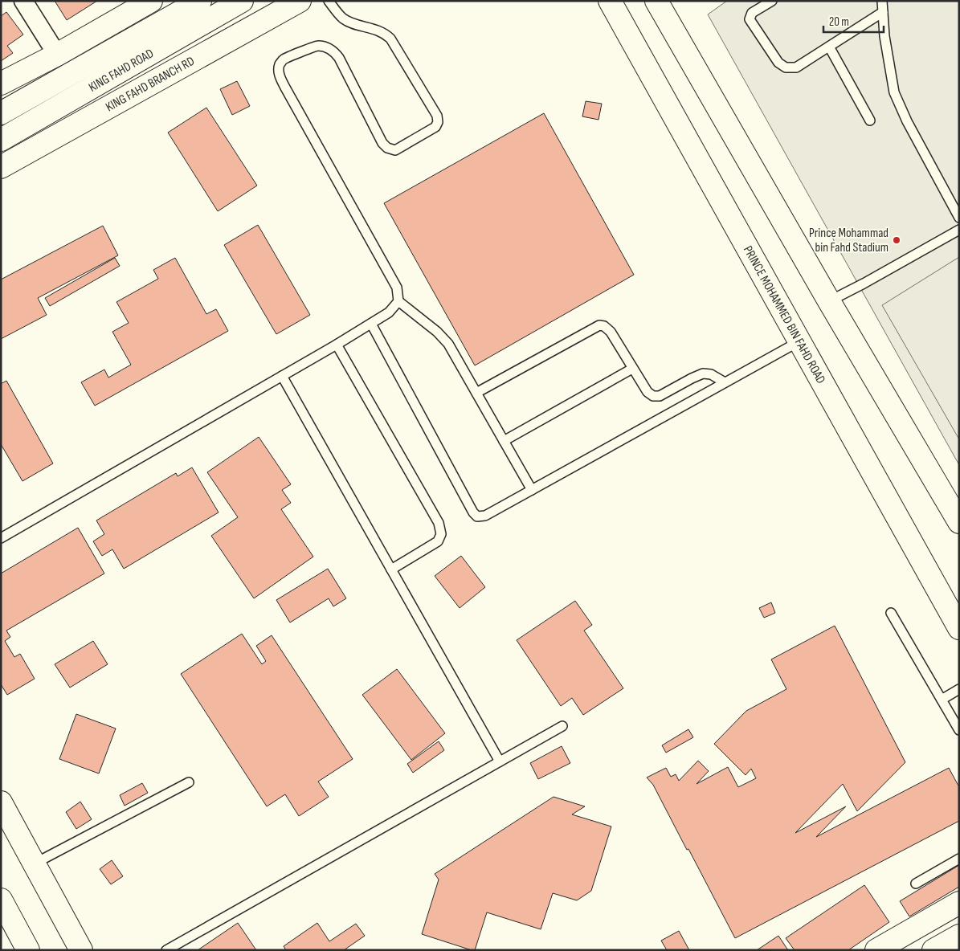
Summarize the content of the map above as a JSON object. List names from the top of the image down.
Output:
{
  "streets": {
    "main road": ["KING FAHD ROAD", "KING FAHD BRANCH RD", "PRINCE MOHAMMED BIN FAHD ROAD"]
  },
  "places": ["Prince Mohammad bin Fahd Stadium"],
  "scale_bar": "20 m"
}
